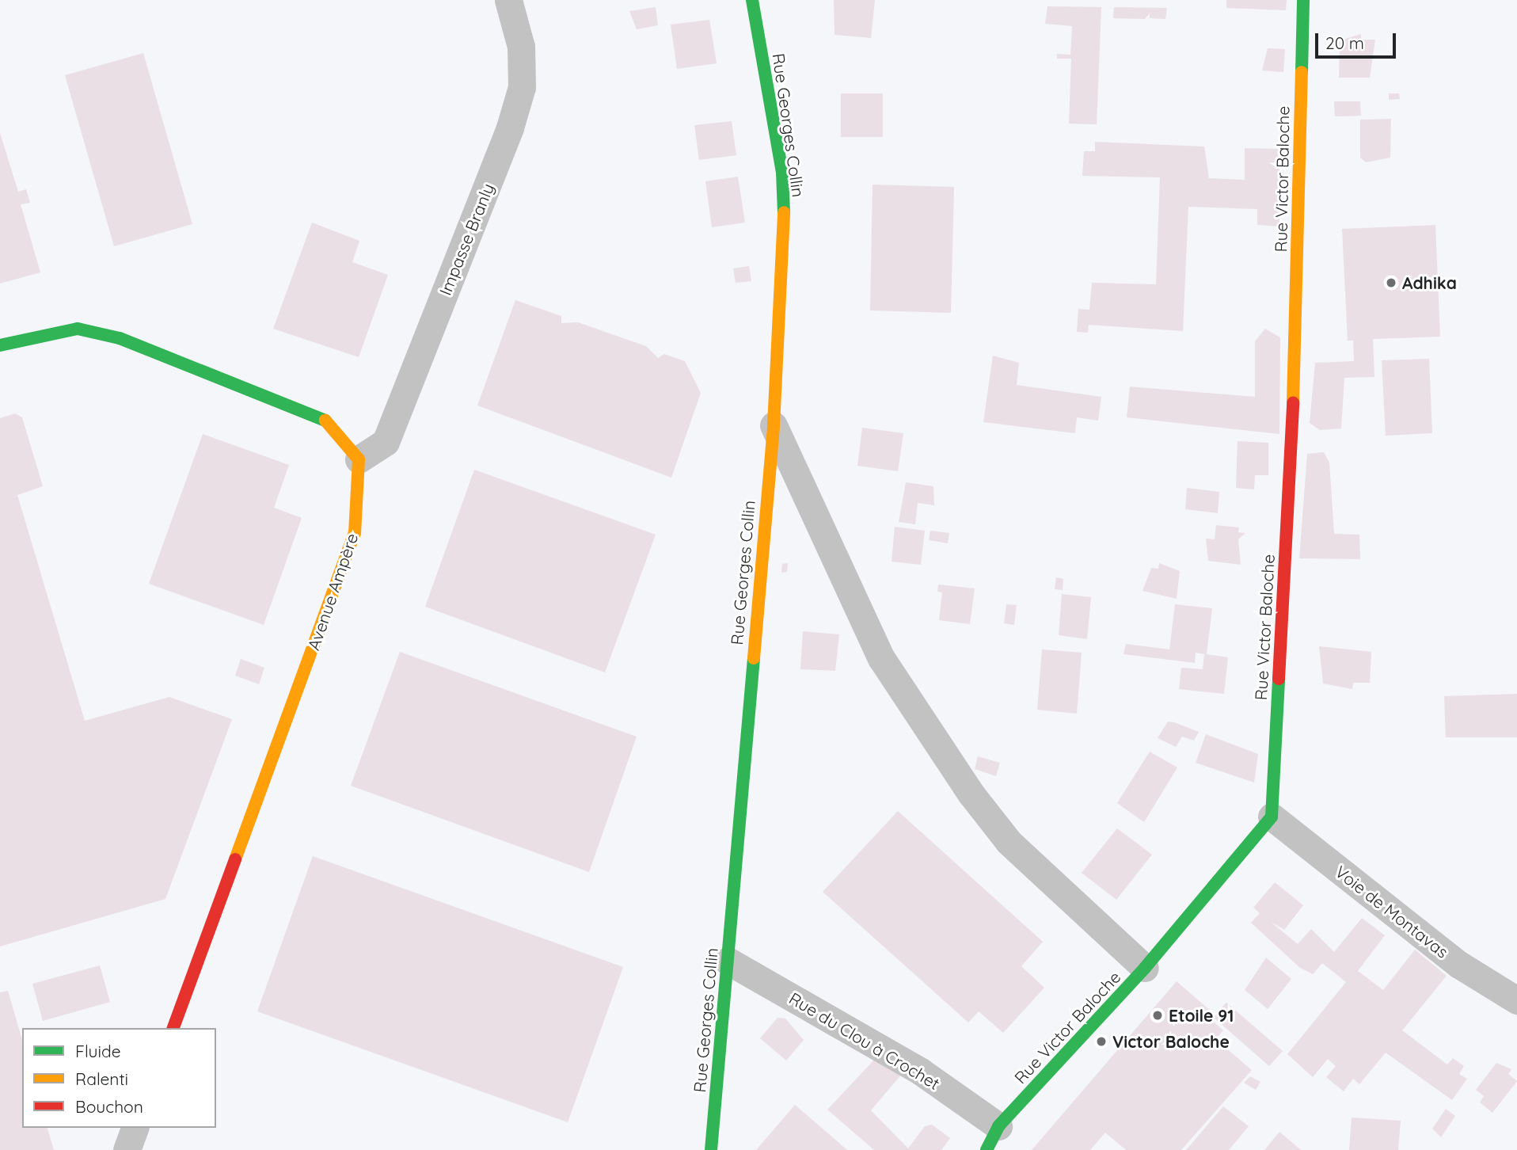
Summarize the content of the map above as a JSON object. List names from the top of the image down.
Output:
{
  "streets": {
    "street": [
      "Rue Georges Collin",
      "Rue Victor Baloche",
      "Impasse Branly",
      "Avenue Ampère",
      "Voie de Montavas",
      "Rue du Clou à Crochet"
    ]
  },
  "crossings": [
    ["Rue Georges Collin", "Rue du Clou à Crochet"],
    ["Rue Victor Baloche", "Voie de Montavas"],
    ["Rue Victor Baloche", "Rue du Clou à Crochet"],
    ["Impasse Branly", "Avenue Ampère"]
  ],
  "places": ["Adhika", "Etoile 91", "Victor Baloche"],
  "legend": ["Fluide", "Ralenti", "Bouchon"],
  "scale_bar": "20 m"
}
